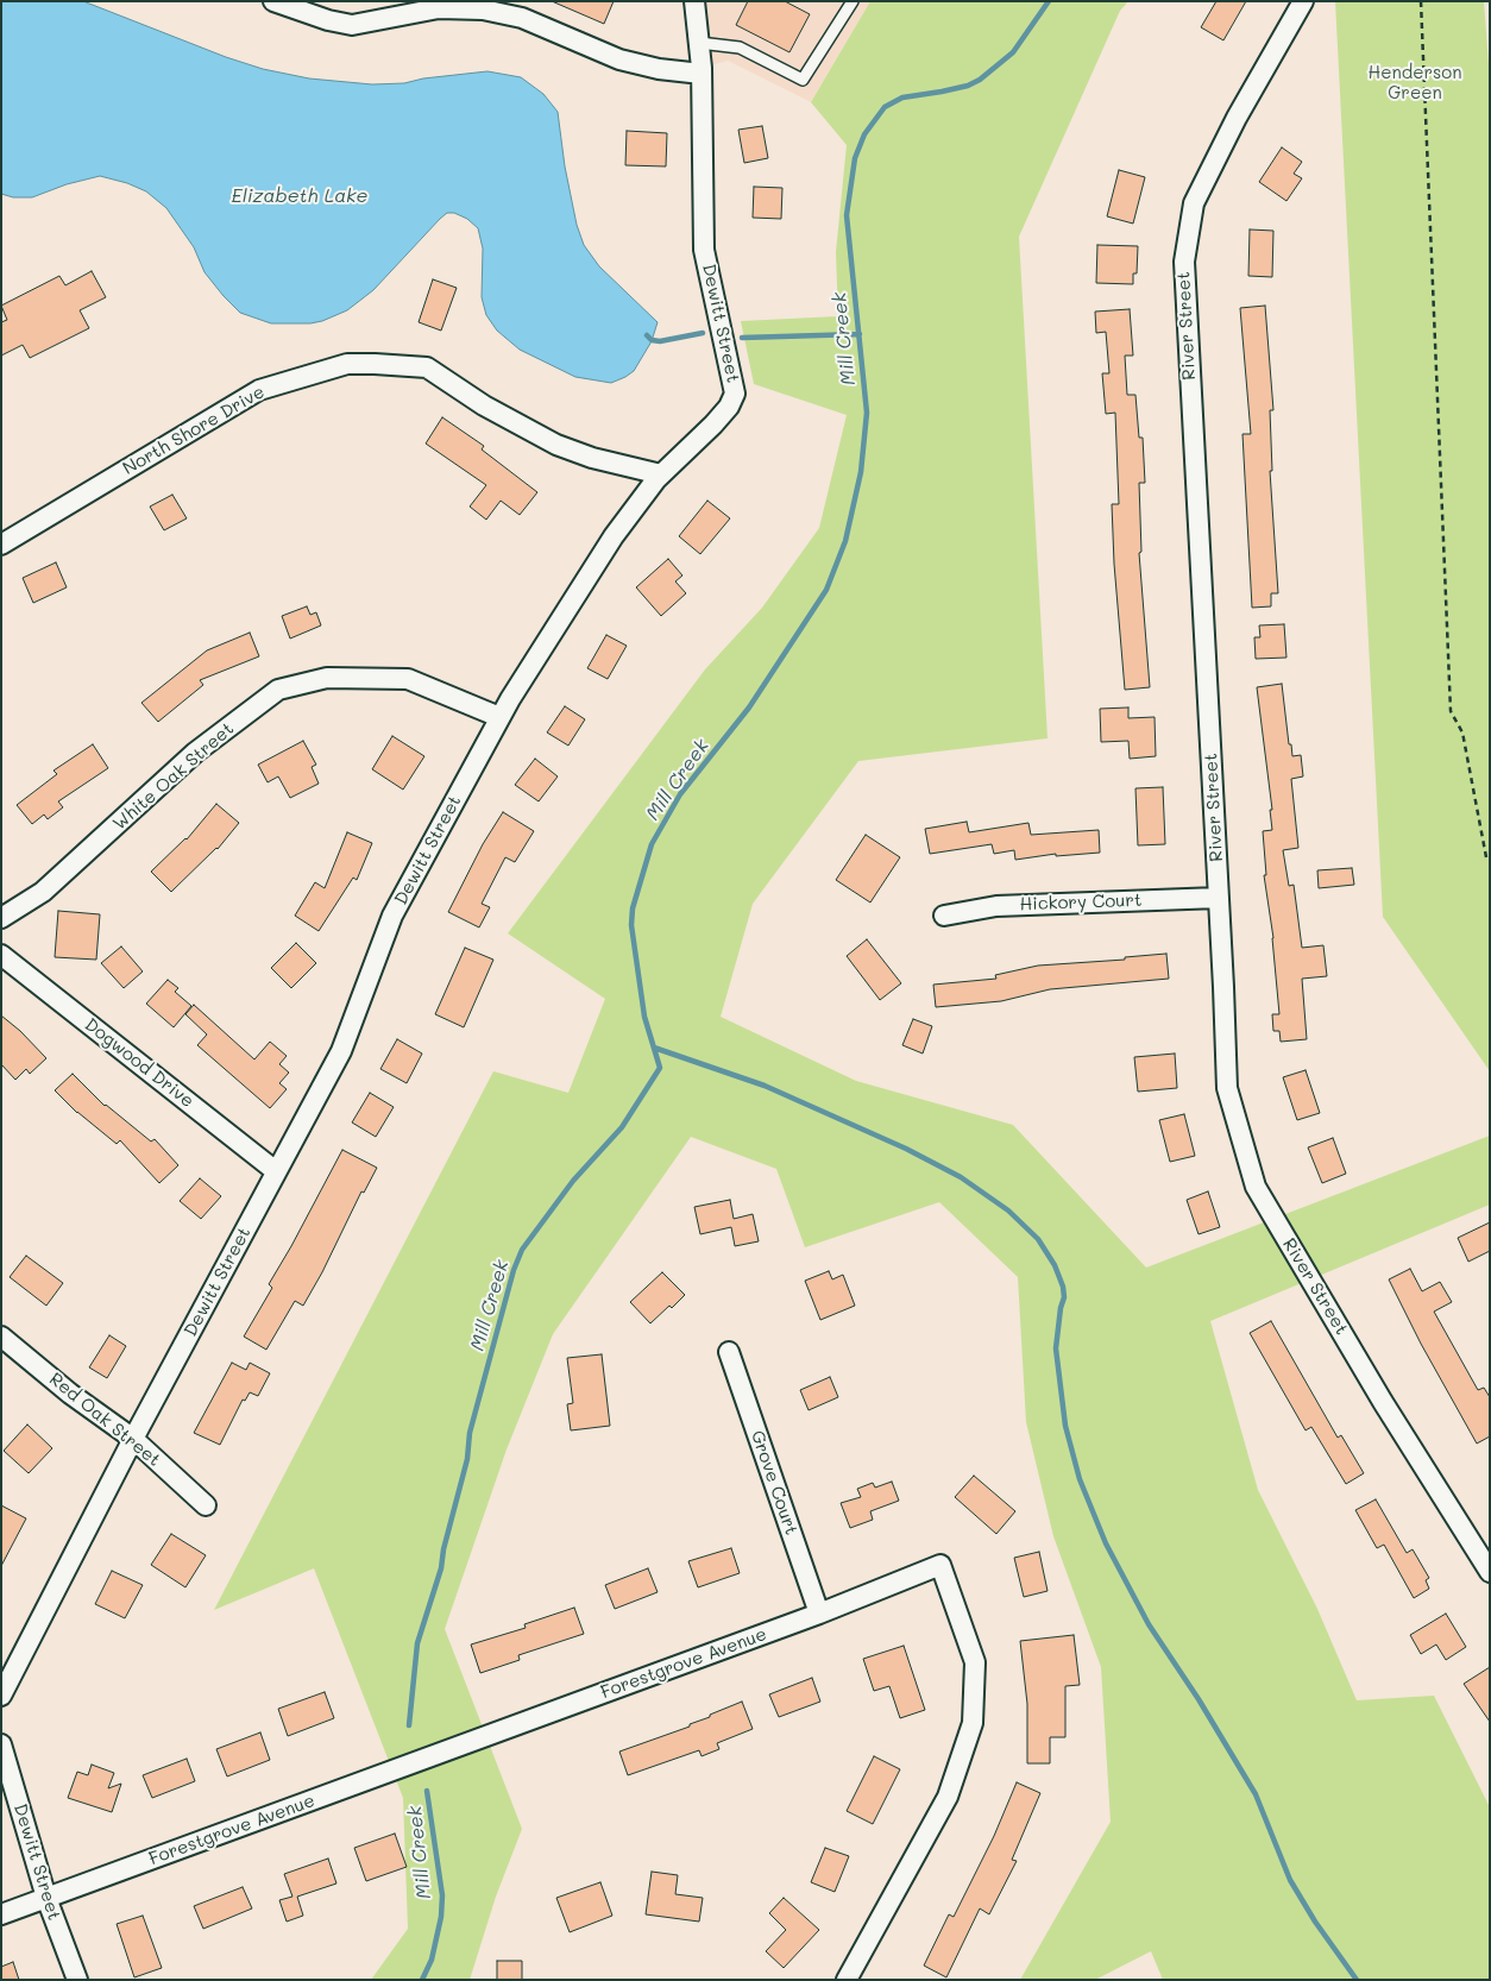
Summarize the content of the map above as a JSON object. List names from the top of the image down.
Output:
{
  "streets": {
    "street": [
      "Dewitt Street",
      "River Street",
      "North Shore Drive",
      "White Oak Street",
      "Hickory Court",
      "Dogwood Drive",
      "Red Oak Street",
      "Grove Court",
      "Forestgrove Avenue"
    ]
  },
  "crossings": [
    ["Dewitt Street", "North Shore Drive"],
    ["Dewitt Street", "White Oak Street"],
    ["Dewitt Street", "Dogwood Drive"],
    ["Dewitt Street", "Red Oak Street"],
    ["Dewitt Street", "Forestgrove Avenue"],
    ["River Street", "Hickory Court"],
    ["Grove Court", "Forestgrove Avenue"]
  ],
  "water": ["Elizabeth Lake", "Mill Creek"],
  "parks": ["Henderson Green"]
}
